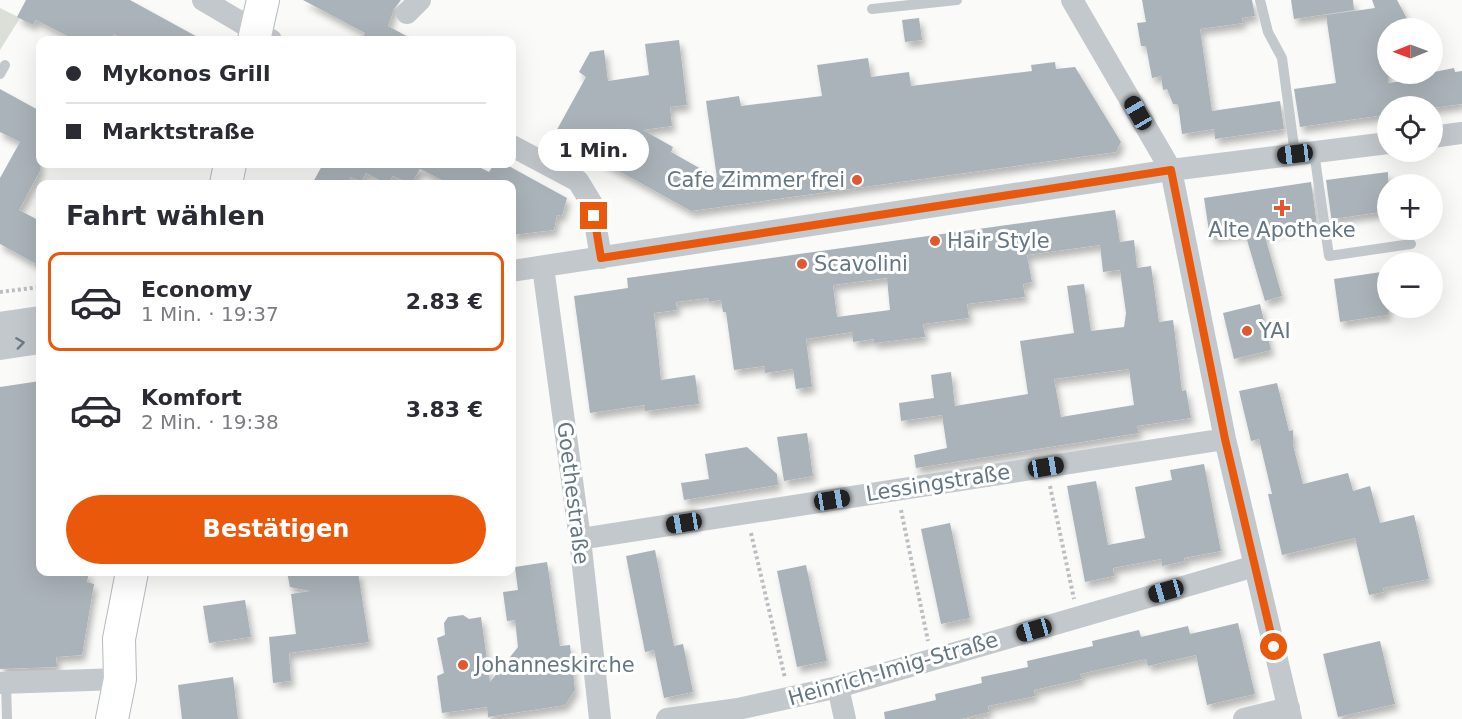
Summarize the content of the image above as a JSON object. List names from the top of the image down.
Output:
{
  "streets": {
    "street": ["Lessingstraße", "Goethestraße", "Heinrich-Imig-Straße"]
  },
  "crossings": [
    ["Lessingstraße", "Goethestraße"]
  ],
  "places": {
    "other": [
      "Cafe Zimmer frei",
      "Hair Style",
      "Scavolini",
      "YAI",
      "Johanneskirche"
    ],
    "health": ["Alte Apotheke"]
  },
  "north": "left",
  "page": {
    "map_buttons": ["+", "−"],
    "banner": ["Mykonos Grill", "Marktstraße"],
    "bubble": "1 Min.",
    "heading": "Fahrt wählen",
    "list": [
      {
        "name": "Economy",
        "note": "1 Min. · 19:37",
        "value": "2.83 €"
      },
      {
        "name": "Komfort",
        "note": "2 Min. · 19:38",
        "value": "3.83 €"
      }
    ],
    "buttons": "Bestätigen"
  }
}
